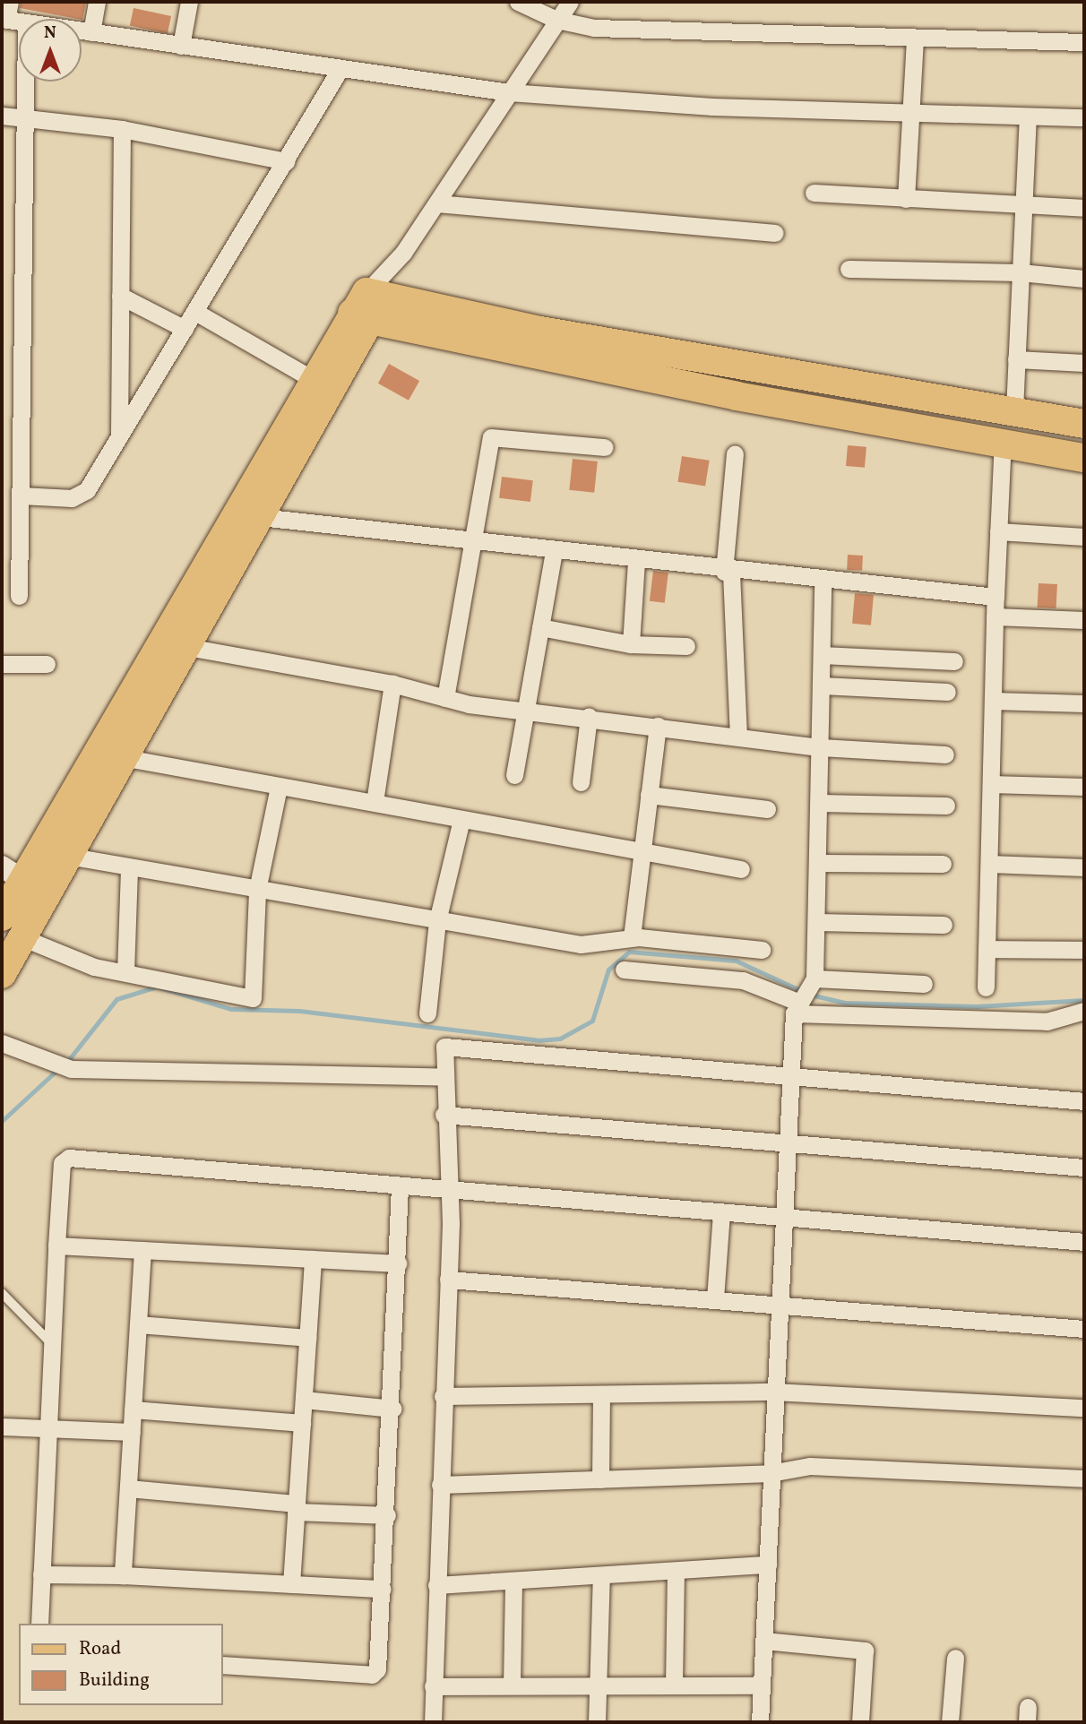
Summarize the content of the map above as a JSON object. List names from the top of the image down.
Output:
{
  "legend": ["Road", "Building"],
  "north": "top"
}
